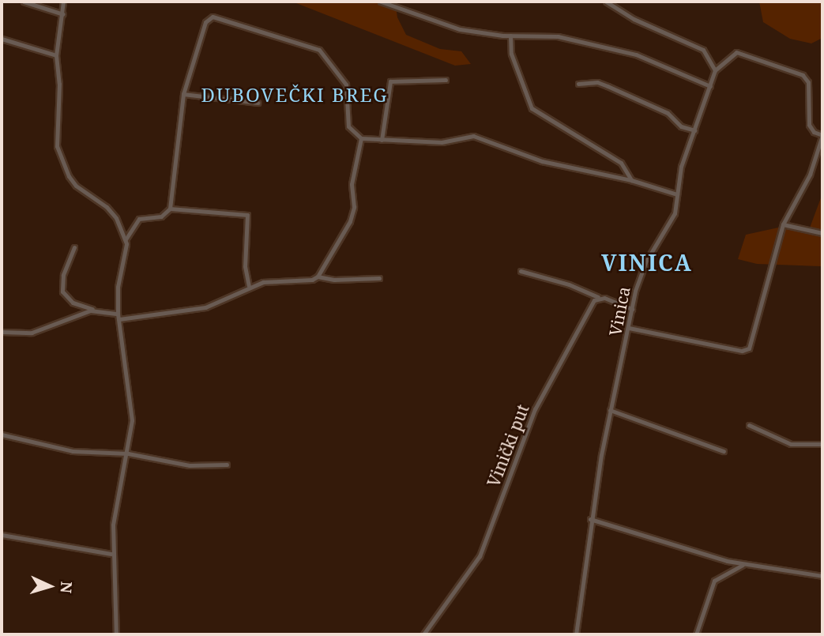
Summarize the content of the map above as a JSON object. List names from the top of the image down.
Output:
{
  "streets": {
    "street": ["Vinica", "Vinički put"]
  },
  "districts": ["DUBOVEČKI BREG", "VINICA"],
  "north": "right"
}
